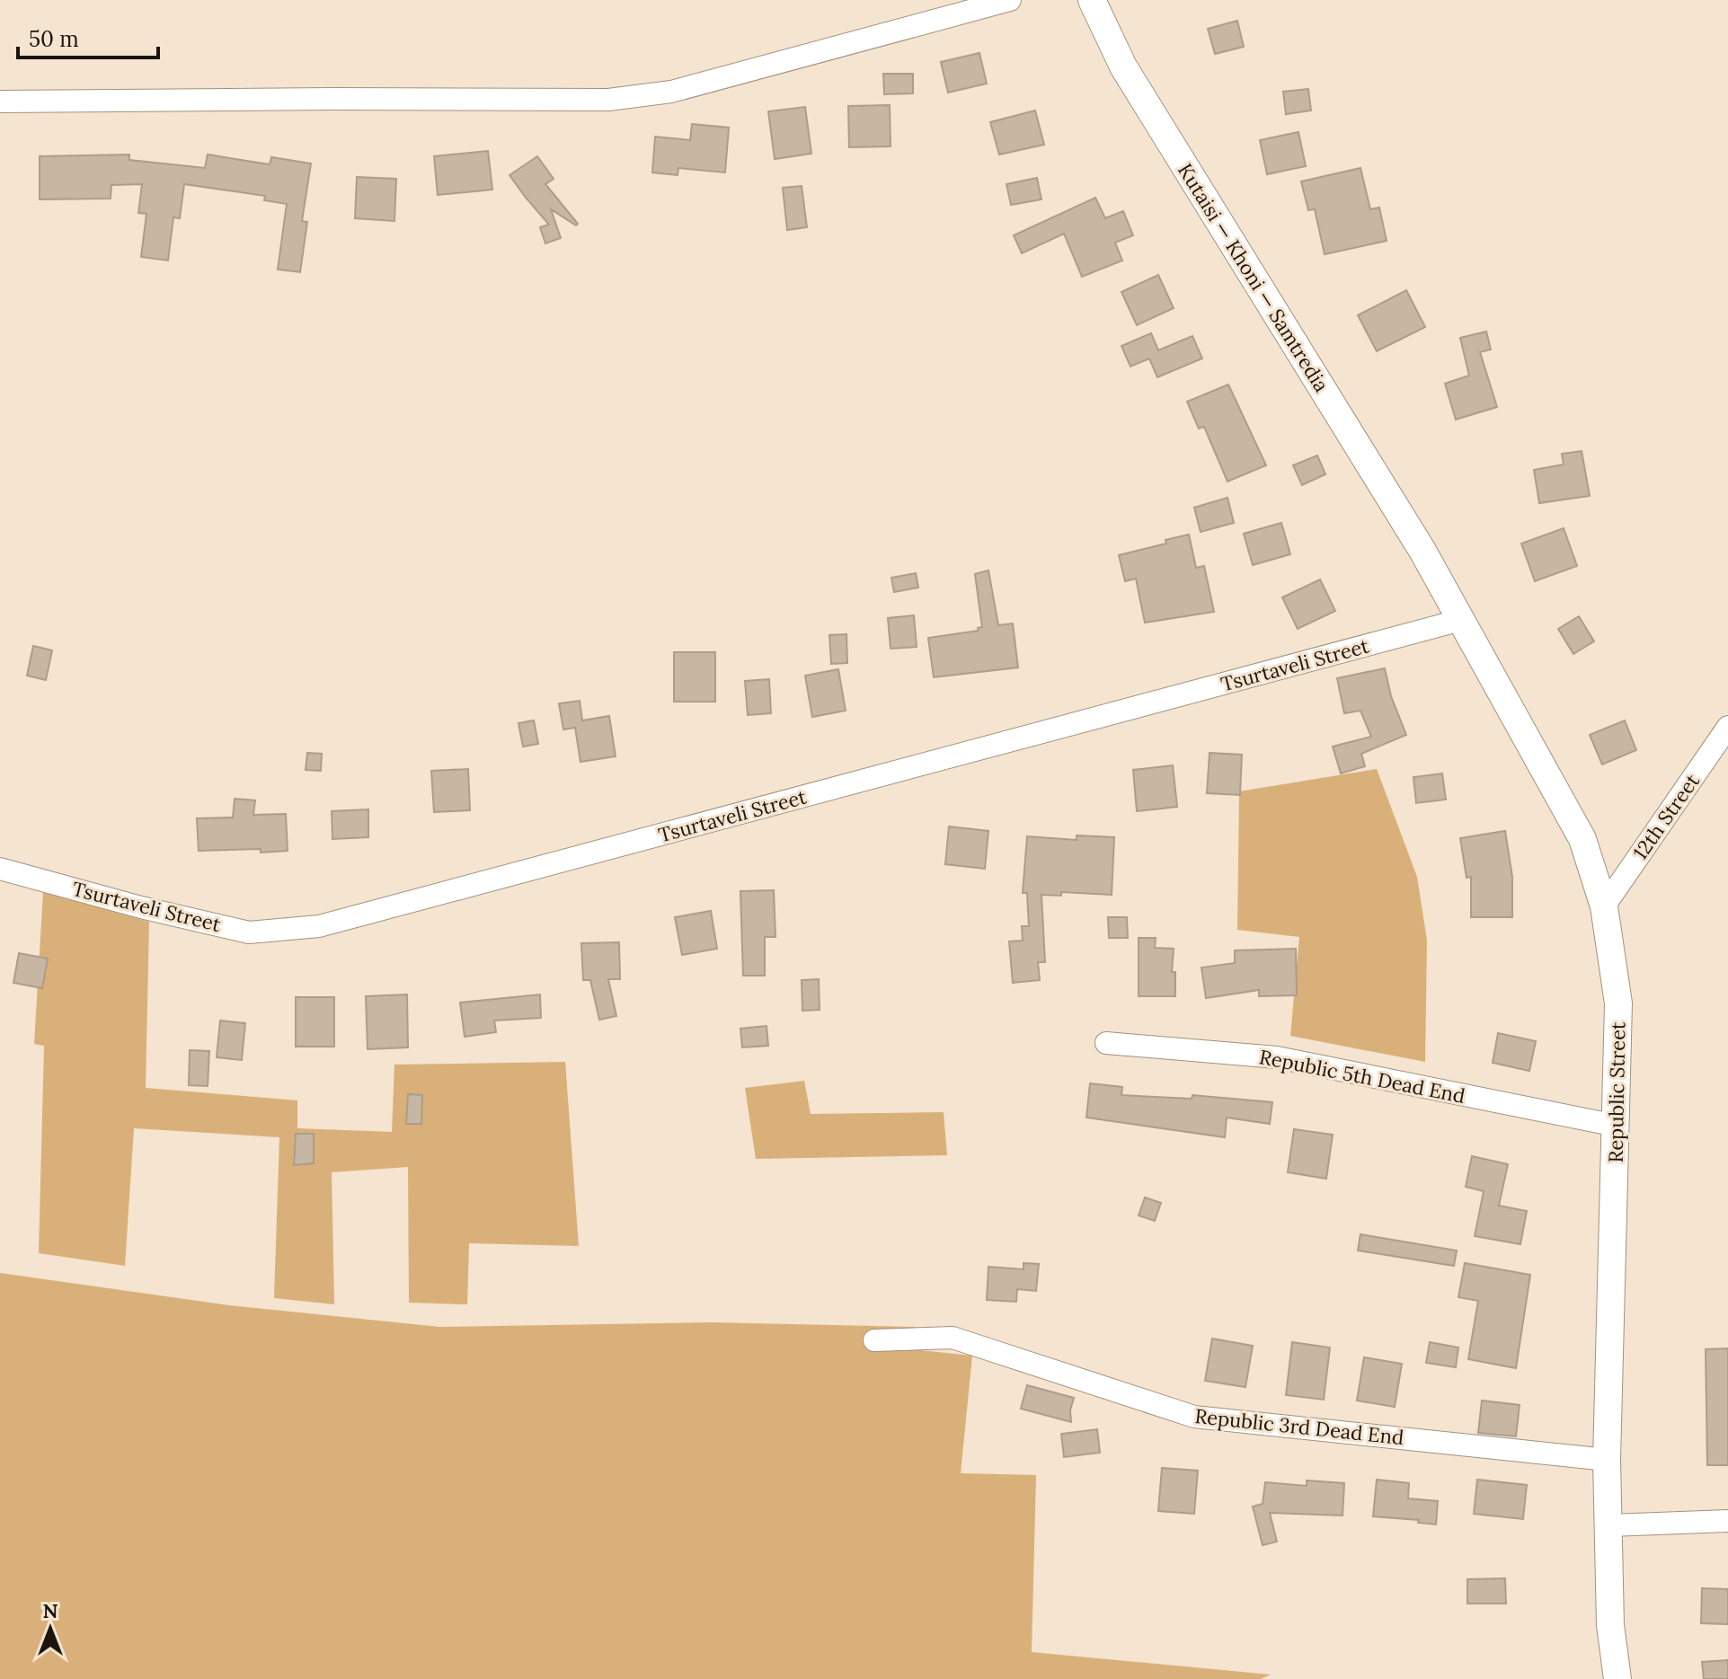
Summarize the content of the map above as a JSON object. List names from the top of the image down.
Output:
{
  "streets": {
    "main road": ["Kutaisi — Khoni — Samtredia", "Republic Street"],
    "street": [
      "Tsurtaveli Street",
      "12th Street",
      "Republic 5th Dead End",
      "Republic 3rd Dead End"
    ]
  },
  "crossings": [
    ["Kutaisi — Khoni — Samtredia", "Republic Street"],
    ["Tsurtaveli Street", "Republic Street"],
    ["12th Street", "Republic Street"],
    ["Republic 5th Dead End", "Republic Street"],
    ["Republic Street", "Republic 3rd Dead End"]
  ],
  "scale_bar": "50 m",
  "north": "top"
}
